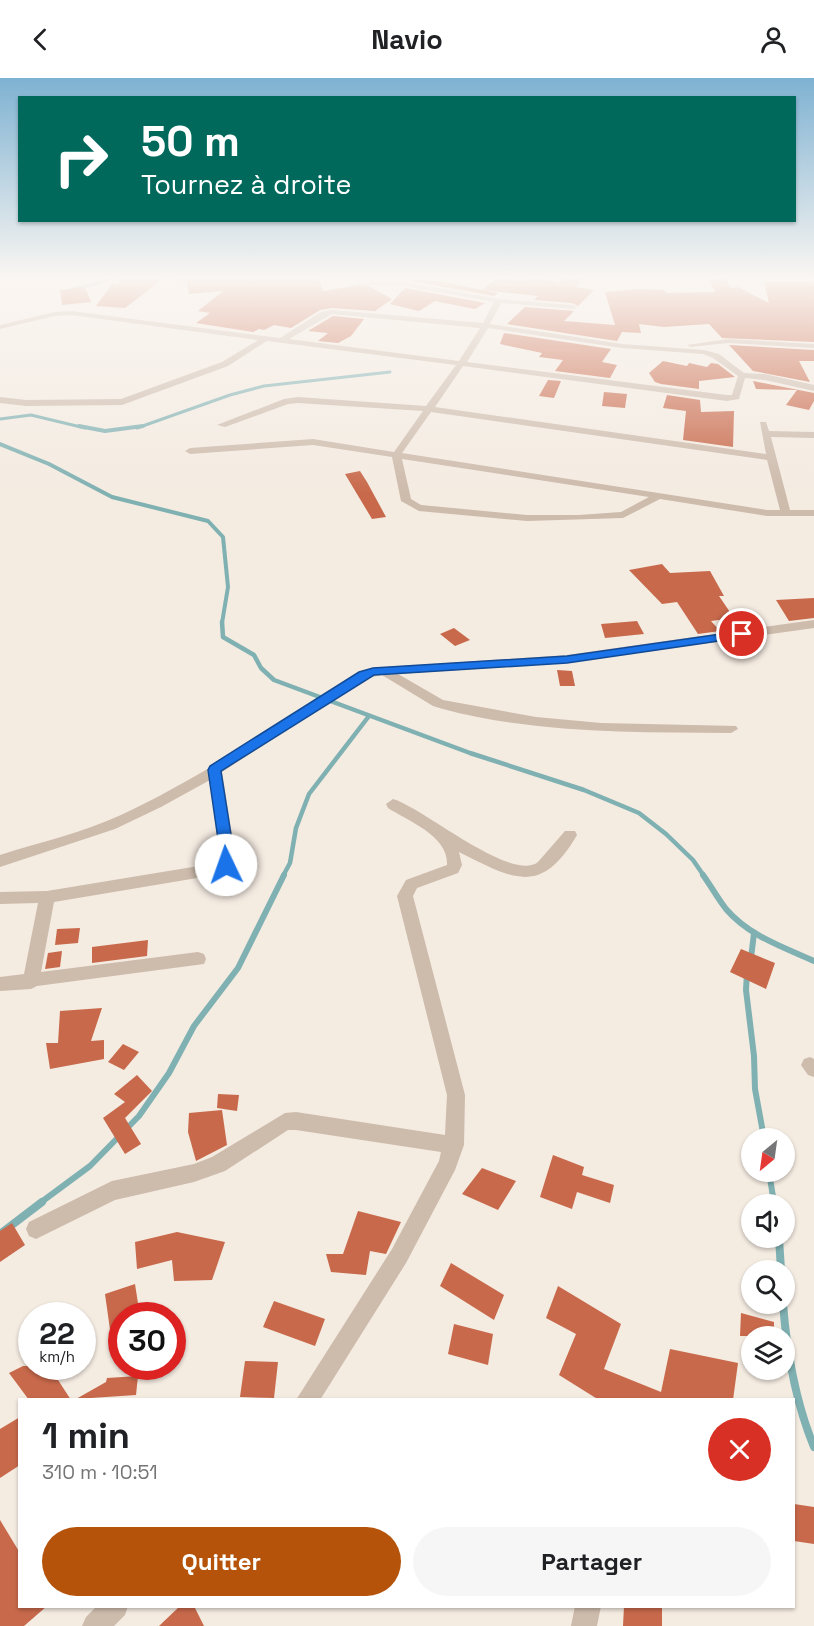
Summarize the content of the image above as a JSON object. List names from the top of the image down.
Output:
{
  "north": "bottom left",
  "page": {
    "header": "Navio",
    "turn": ["50 m", "Tournez à droite"],
    "speed": "22 km/h",
    "limit": "30",
    "heading": ["1 min", "310 m · 10:51"],
    "buttons": ["Quitter", "Partager"]
  }
}
